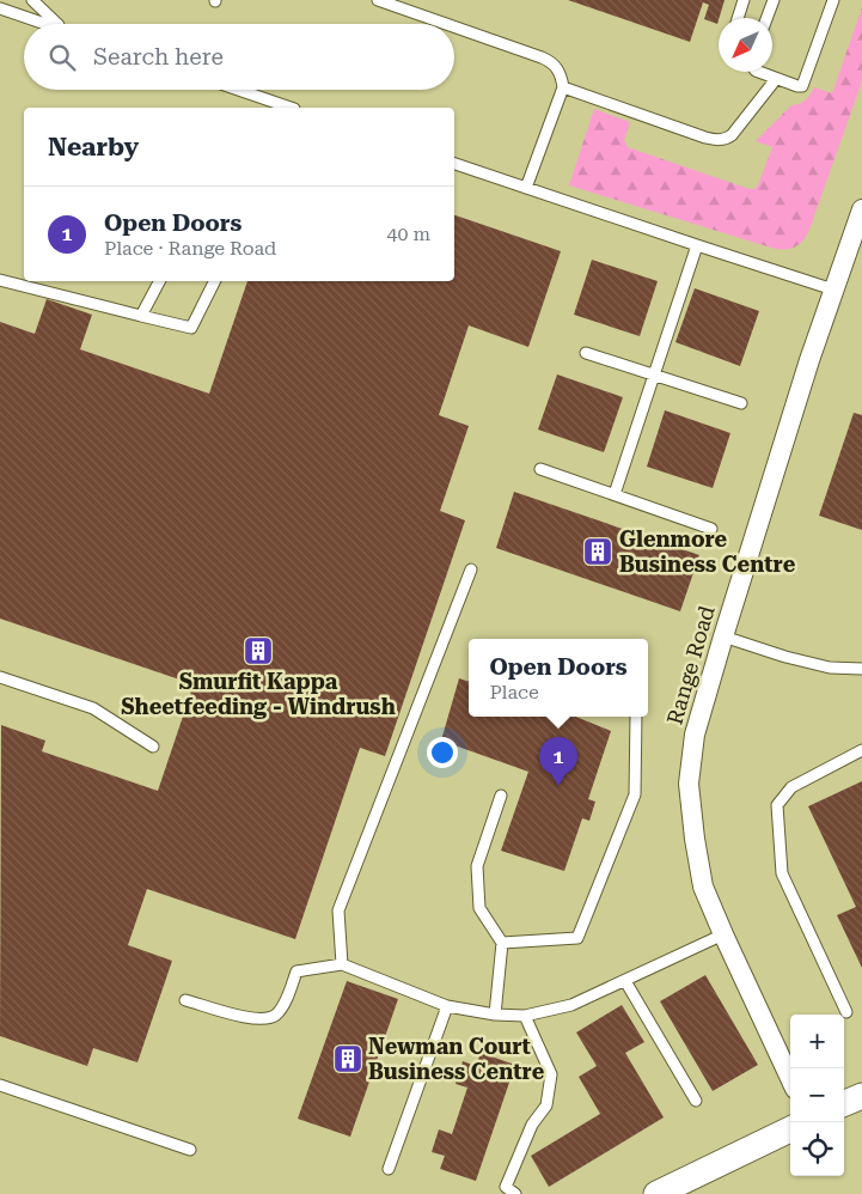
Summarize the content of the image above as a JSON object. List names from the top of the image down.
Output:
{
  "streets": {
    "street": ["Range Road"]
  },
  "places": {
    "building": ["Glenmore Business Centre", "Smurfit Kappa Sheetfeeding - Windrush", "Newman Court Business Centre"]
  },
  "north": "bottom left",
  "page": {
    "search": "Search here",
    "heading": "Nearby",
    "list": [
      {
        "mark": "1",
        "name": "Open Doors",
        "note": "Place · Range Road",
        "value": "40 m"
      }
    ],
    "popup": ["Open Doors", "Place"],
    "pins": "1",
    "map_buttons": ["+", "−"]
  }
}
